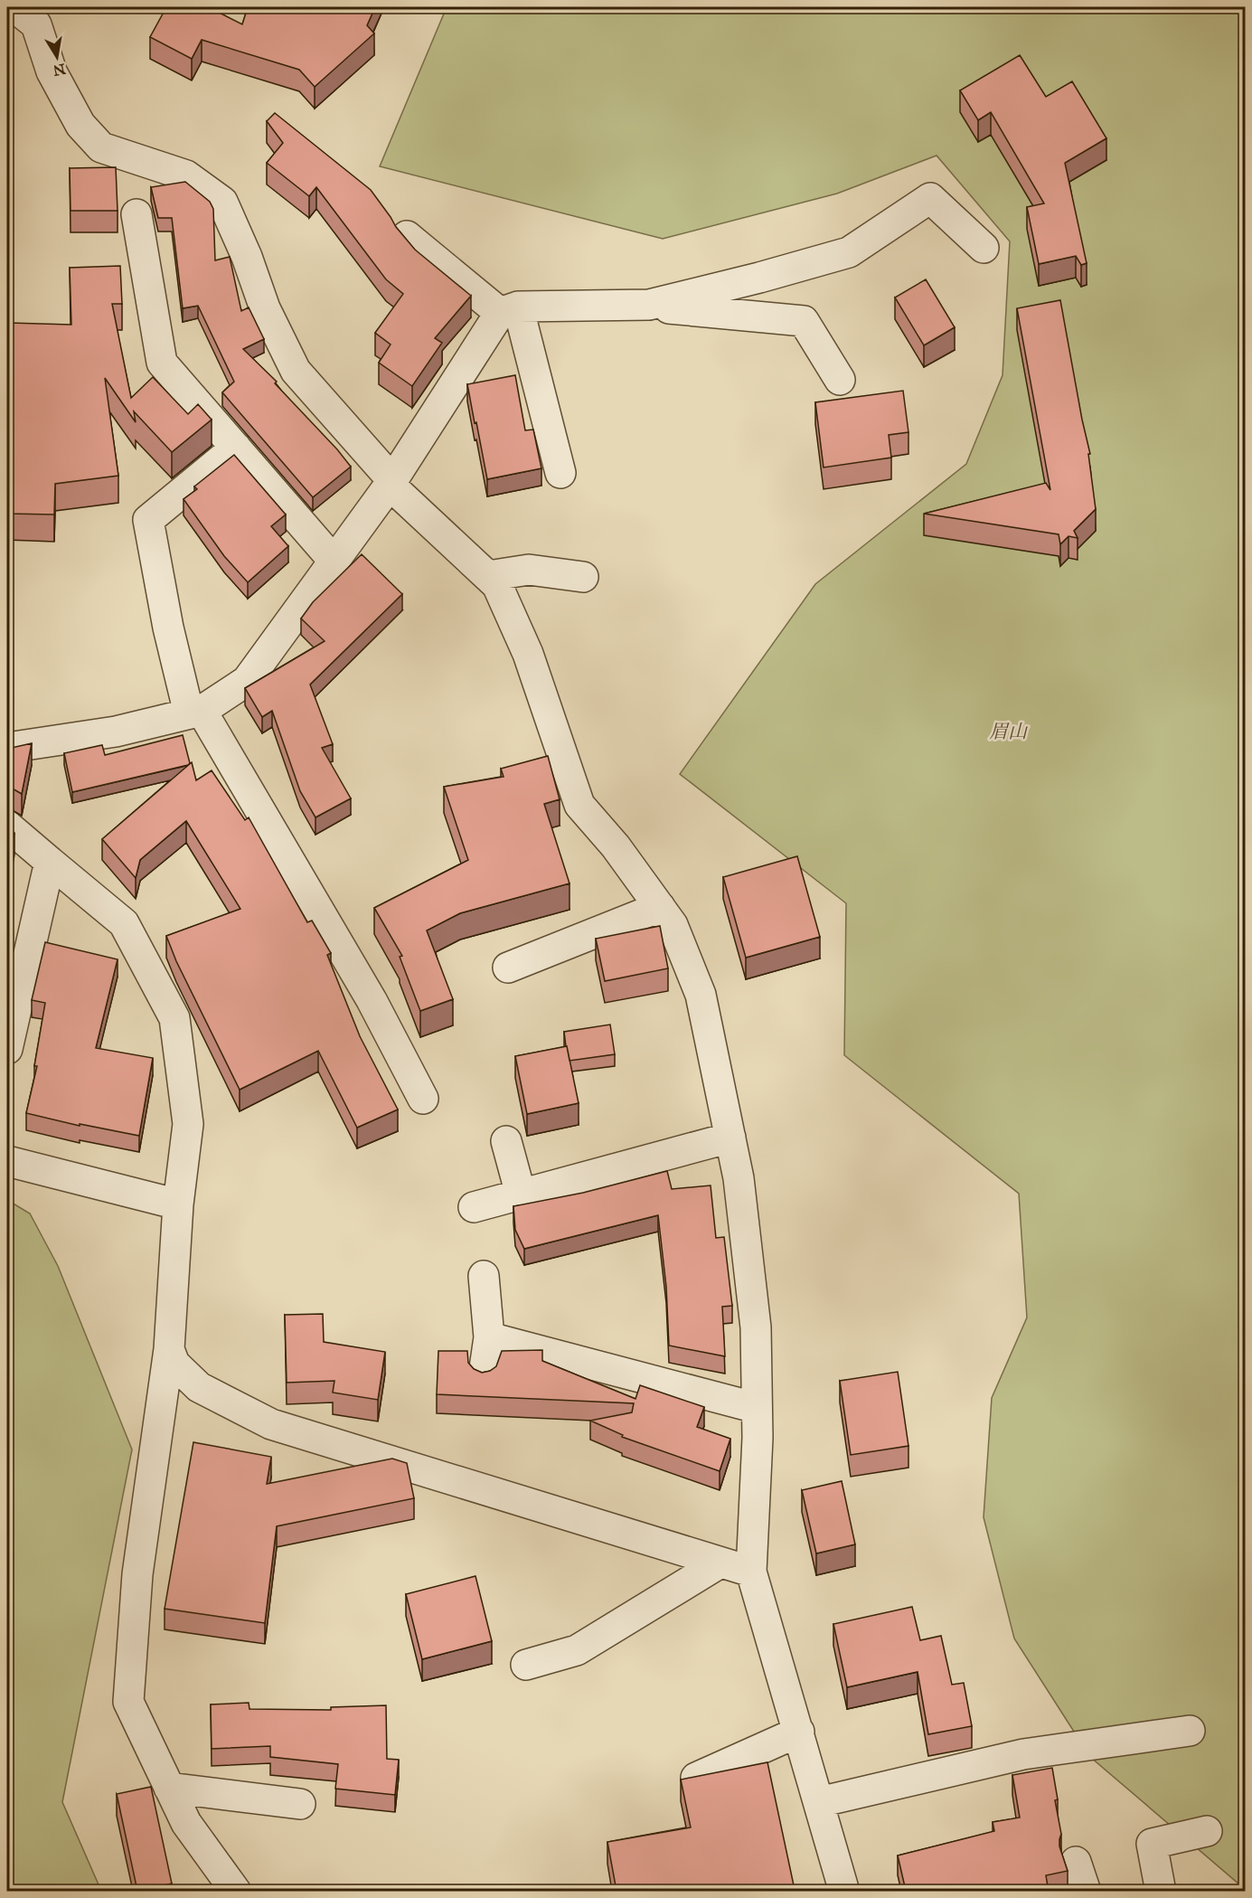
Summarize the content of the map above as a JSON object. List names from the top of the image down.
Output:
{
  "parks": ["眉山"],
  "north": "bottom"
}
